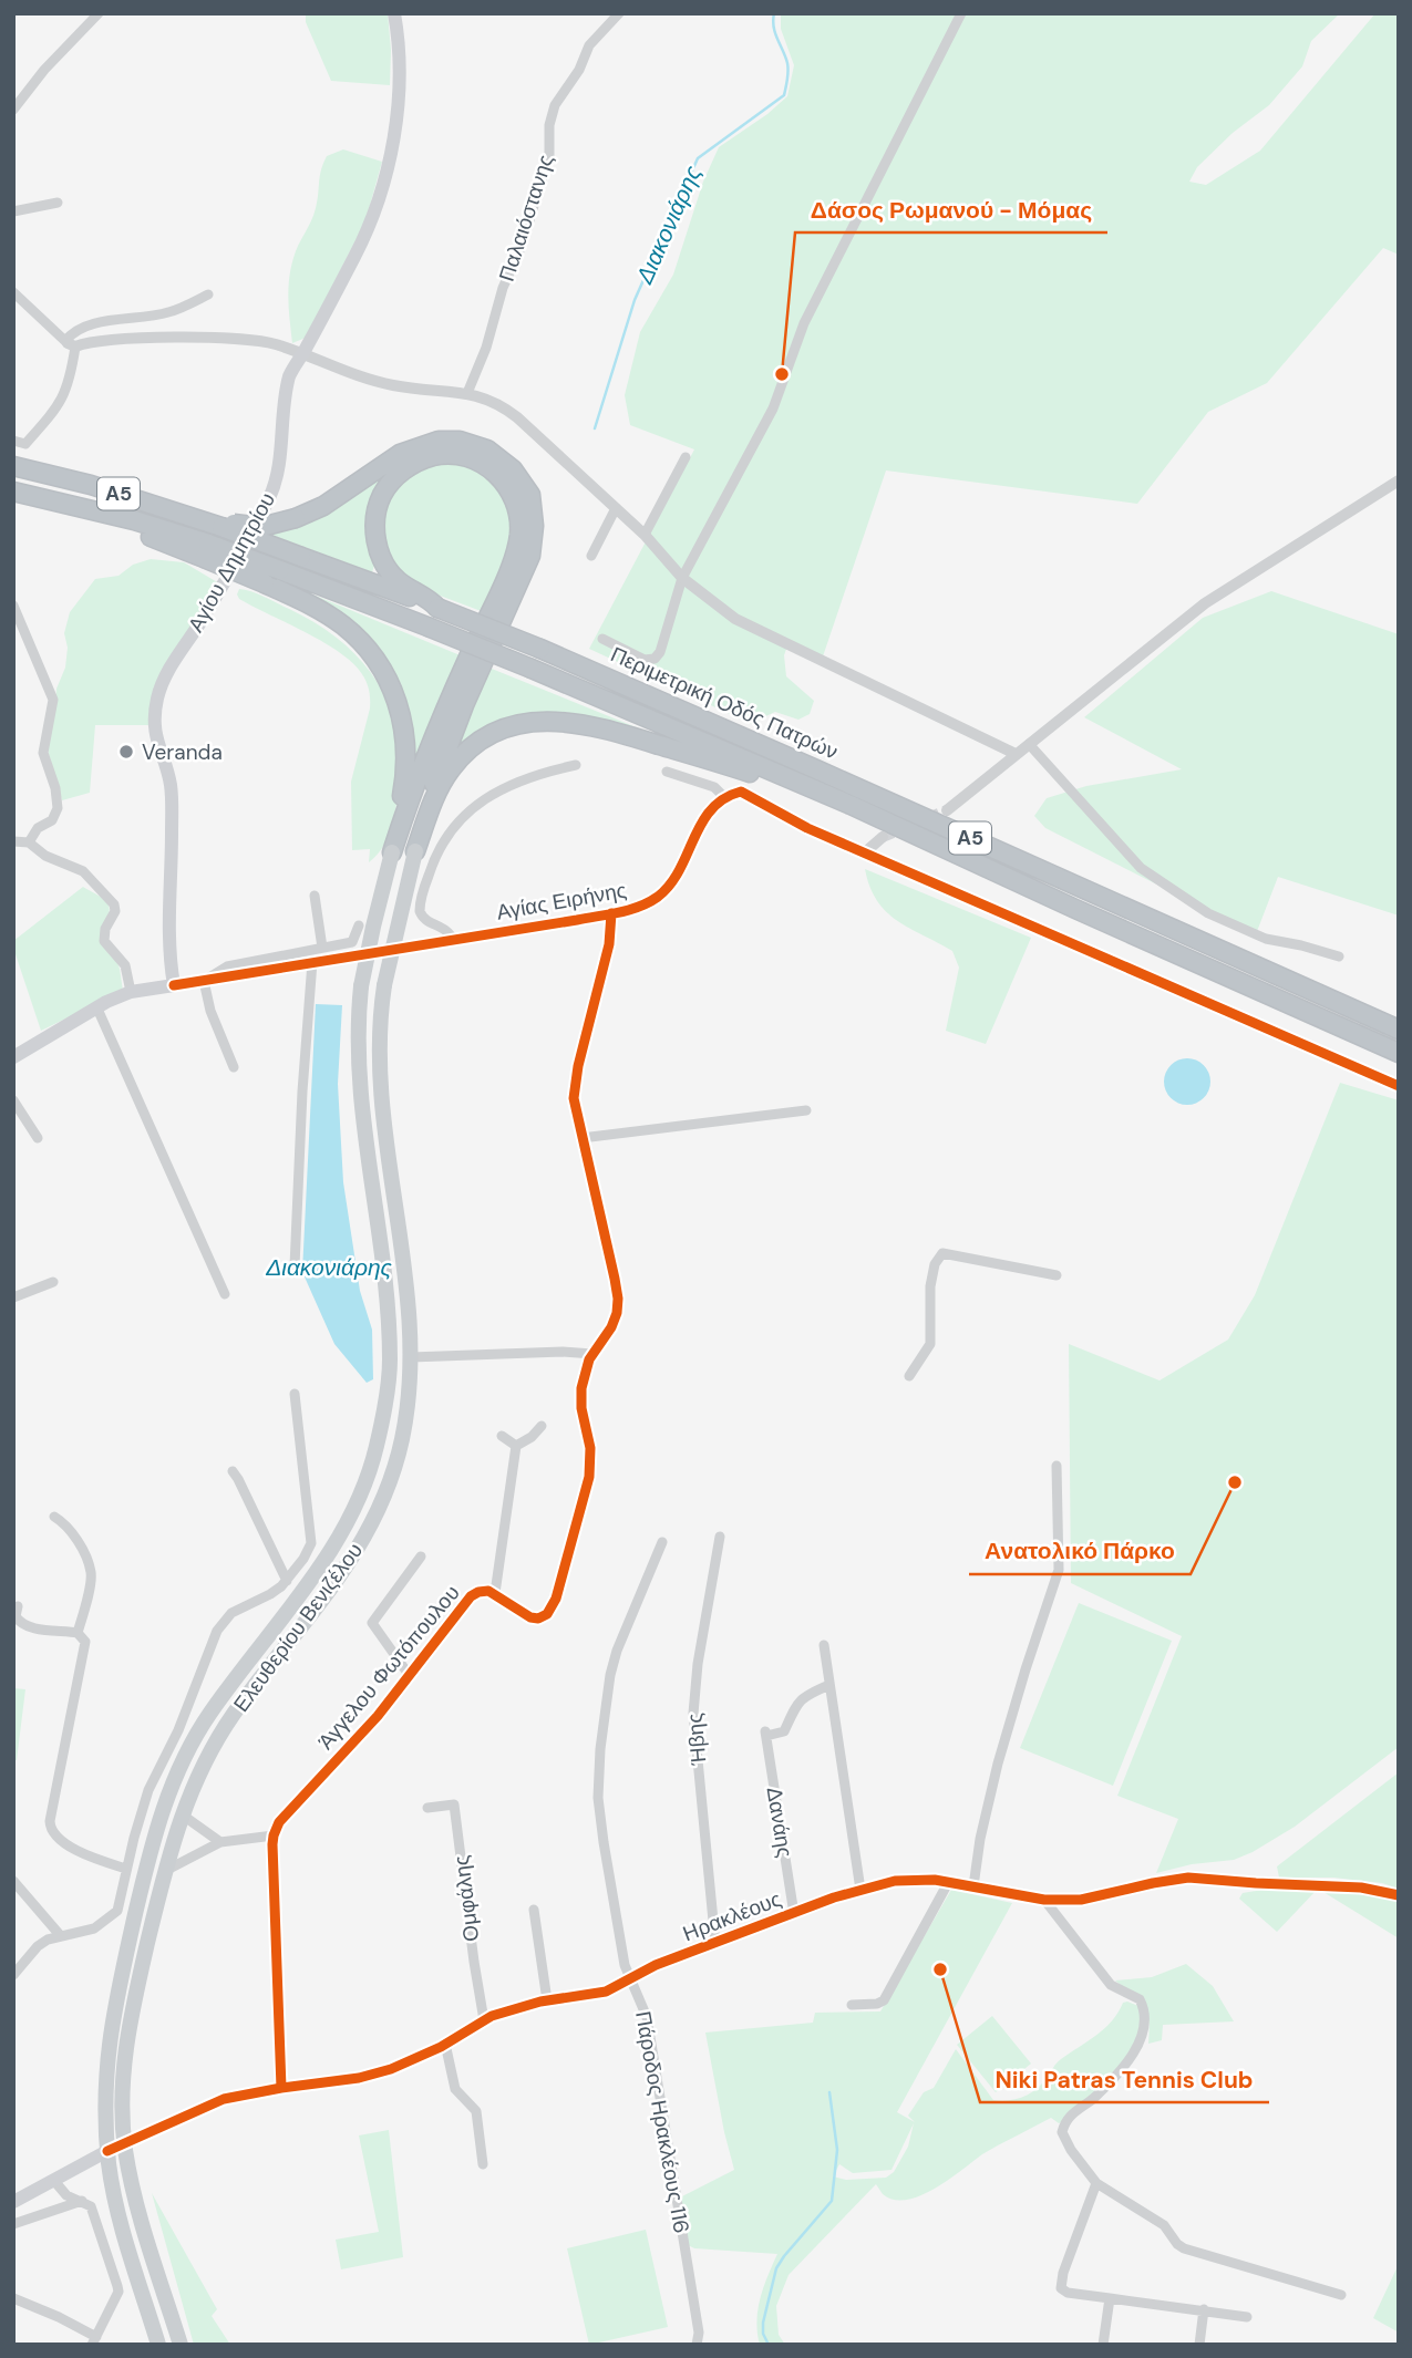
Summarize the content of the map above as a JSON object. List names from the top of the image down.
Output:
{
  "streets": {
    "highway": ["Α5", "Περιμετρική Οδός Πατρών"],
    "main road": ["Αγίου Δημητρίου", "Ελευθερίου Βενιζέλου", "Ηρακλέους"],
    "street": [
      "Παλαιόστανης",
      "Αγίας Ειρήνης",
      "Άγγελου Φωτόπουλου",
      "Ήβης",
      "Δανάης",
      "Ομφάλης",
      "Πάροδος Ηρακλέους 116"
    ]
  },
  "crossings": [
    ["Α5", "Περιμετρική Οδός Πατρών"],
    ["Αγίας Ειρήνης", "Άγγελου Φωτόπουλου"],
    ["Ελευθερίου Βενιζέλου", "Ηρακλέους"],
    ["Ήβης", "Ηρακλέους"],
    ["Δανάης", "Ηρακλέους"],
    ["Ομφάλης", "Ηρακλέους"],
    ["Ηρακλέους", "Πάροδος Ηρακλέους 116"]
  ],
  "water": ["Διακονιάρης"],
  "places": [
    "Δάσος Ρωμανού - Μόμας",
    "Veranda",
    "Ανατολικό Πάρκο",
    "Niki Patras Tennis Club"
  ]
}
